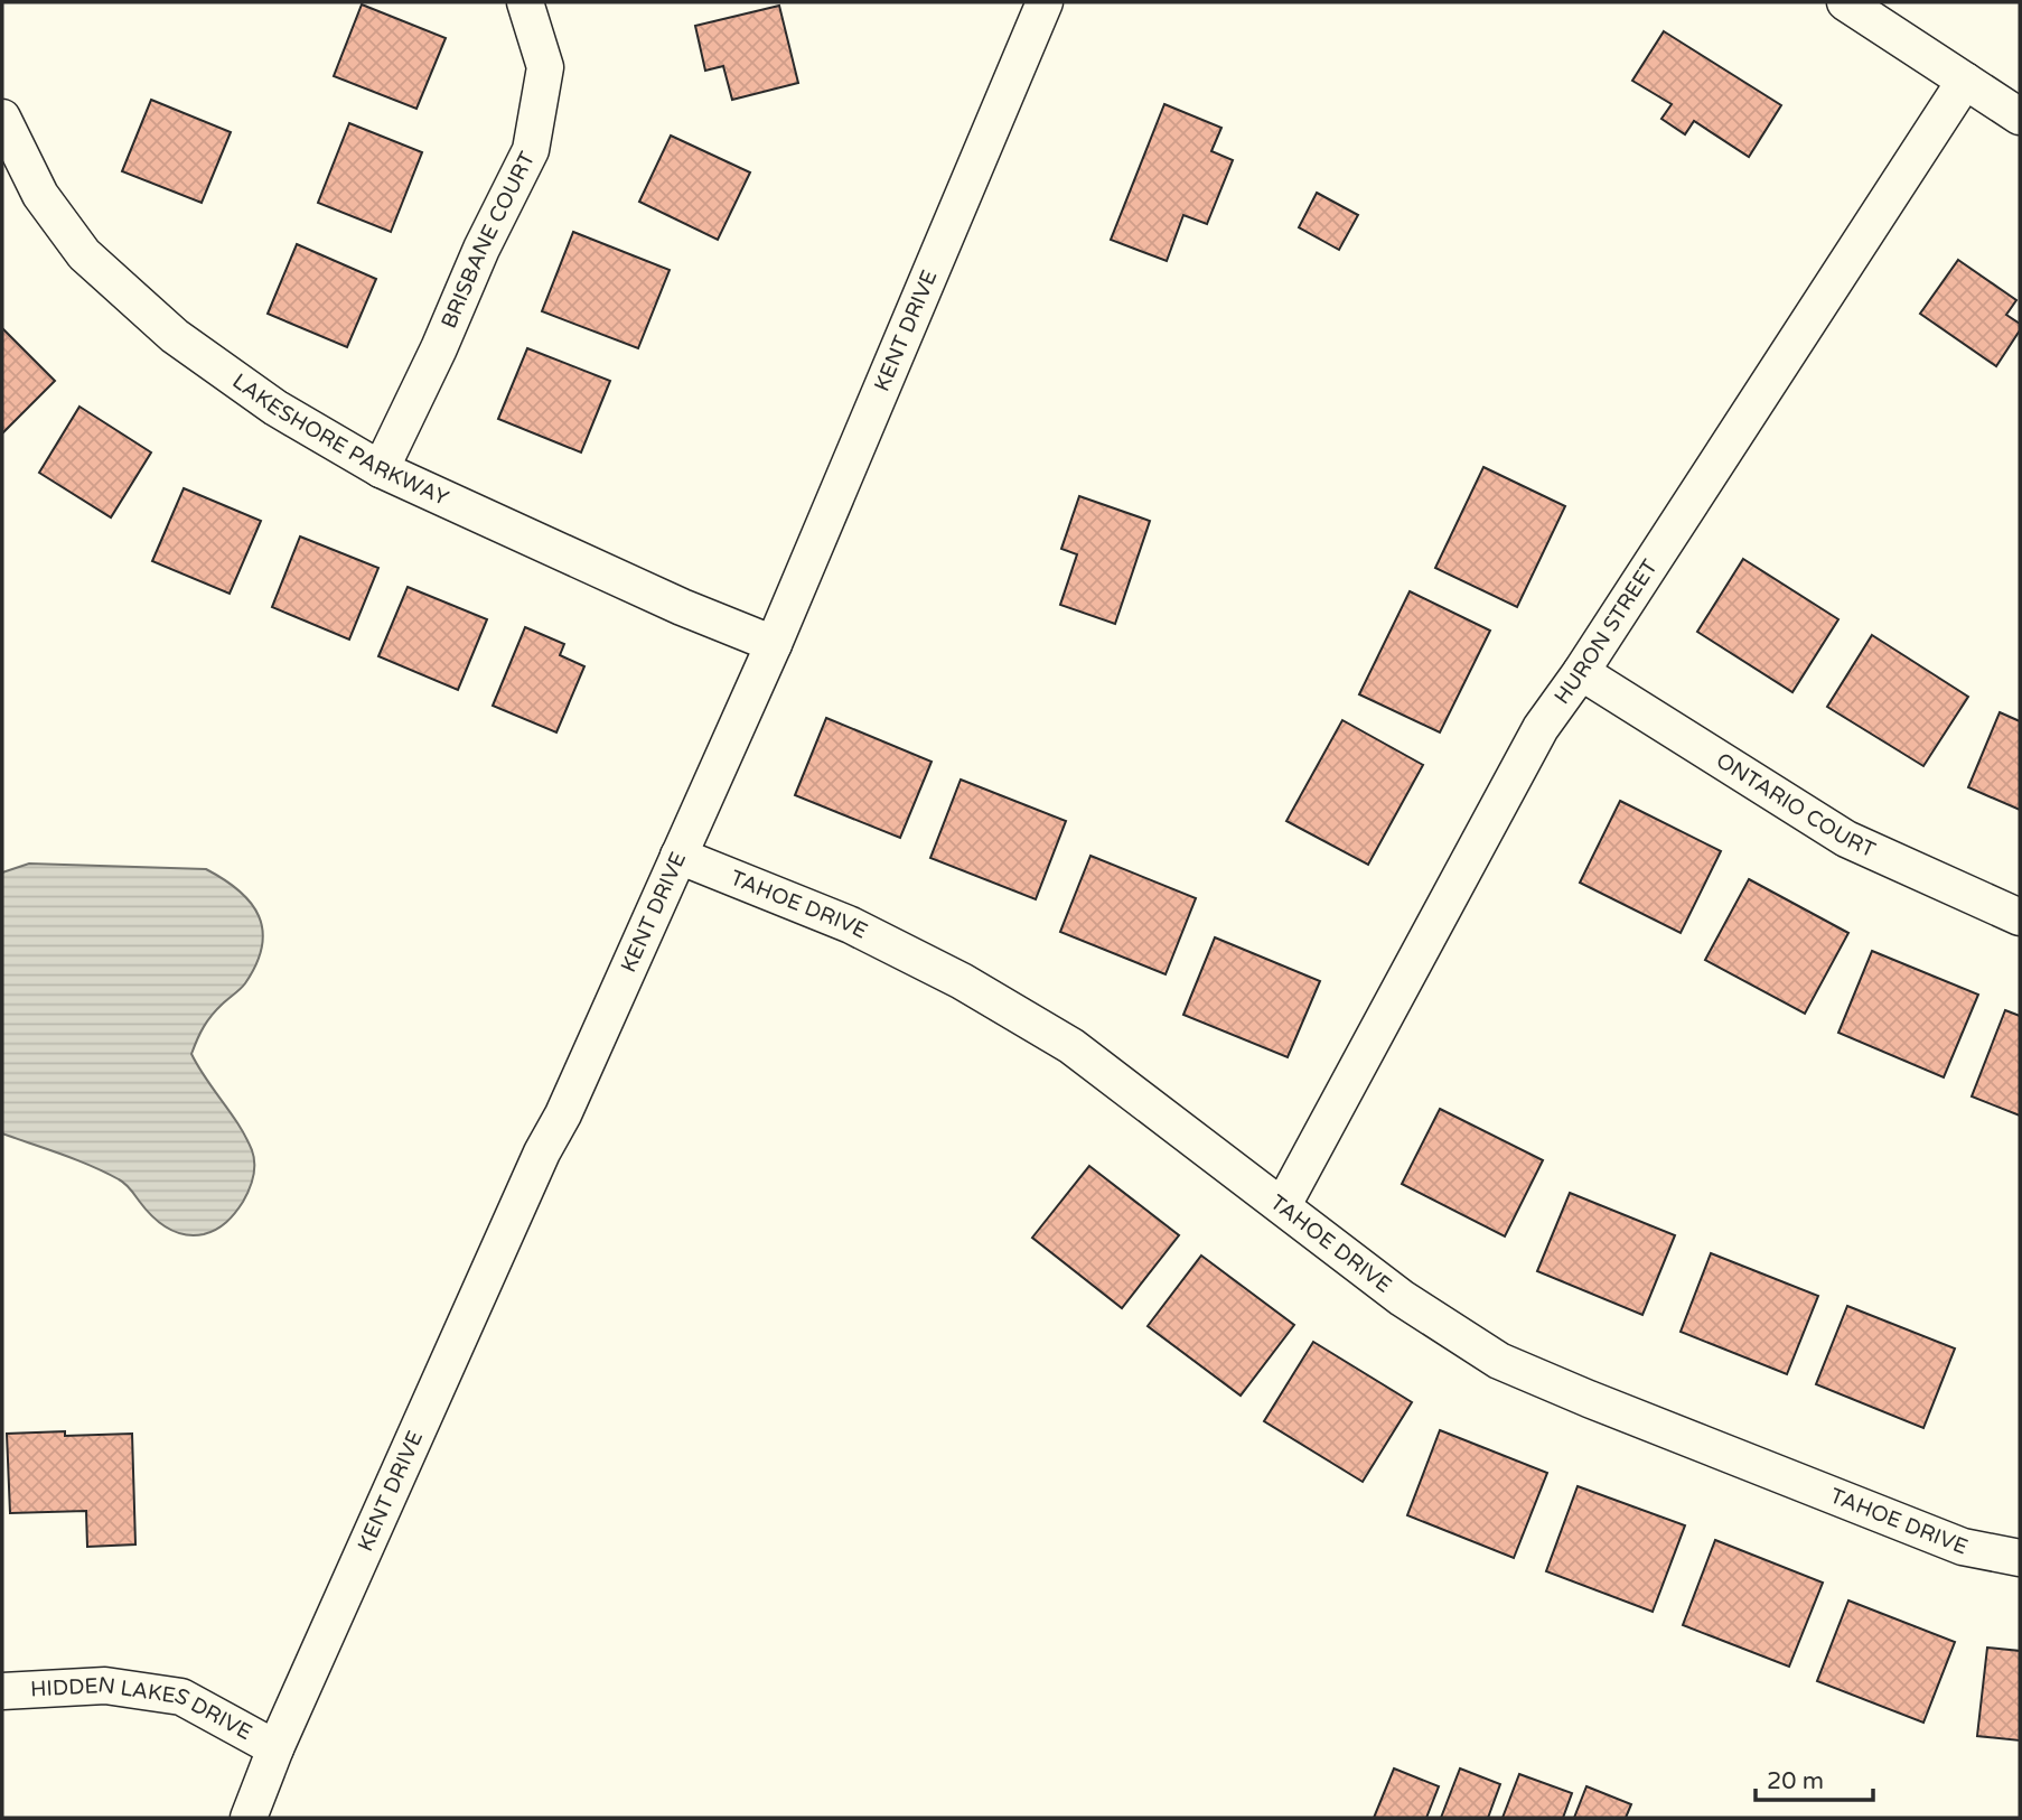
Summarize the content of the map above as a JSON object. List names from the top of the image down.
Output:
{
  "streets": {
    "street": [
      "BRISBANE COURT",
      "KENT DRIVE",
      "LAKESHORE PARKWAY",
      "HURON STREET",
      "ONTARIO COURT",
      "TAHOE DRIVE",
      "HIDDEN LAKES DRIVE"
    ]
  },
  "crossings": [
    ["BRISBANE COURT", "LAKESHORE PARKWAY"],
    ["KENT DRIVE", "LAKESHORE PARKWAY"],
    ["KENT DRIVE", "TAHOE DRIVE"],
    ["KENT DRIVE", "HIDDEN LAKES DRIVE"],
    ["HURON STREET", "ONTARIO COURT"],
    ["HURON STREET", "TAHOE DRIVE"]
  ],
  "scale_bar": "20 m"
}
